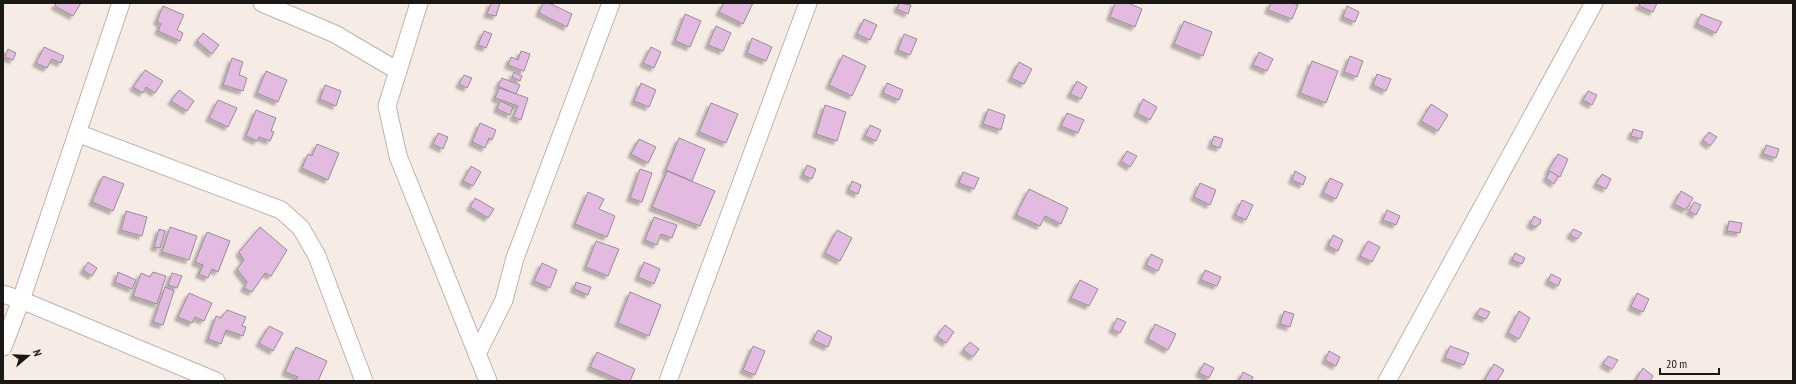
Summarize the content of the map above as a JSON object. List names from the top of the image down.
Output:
{
  "scale_bar": "20 m",
  "north": "right"
}
